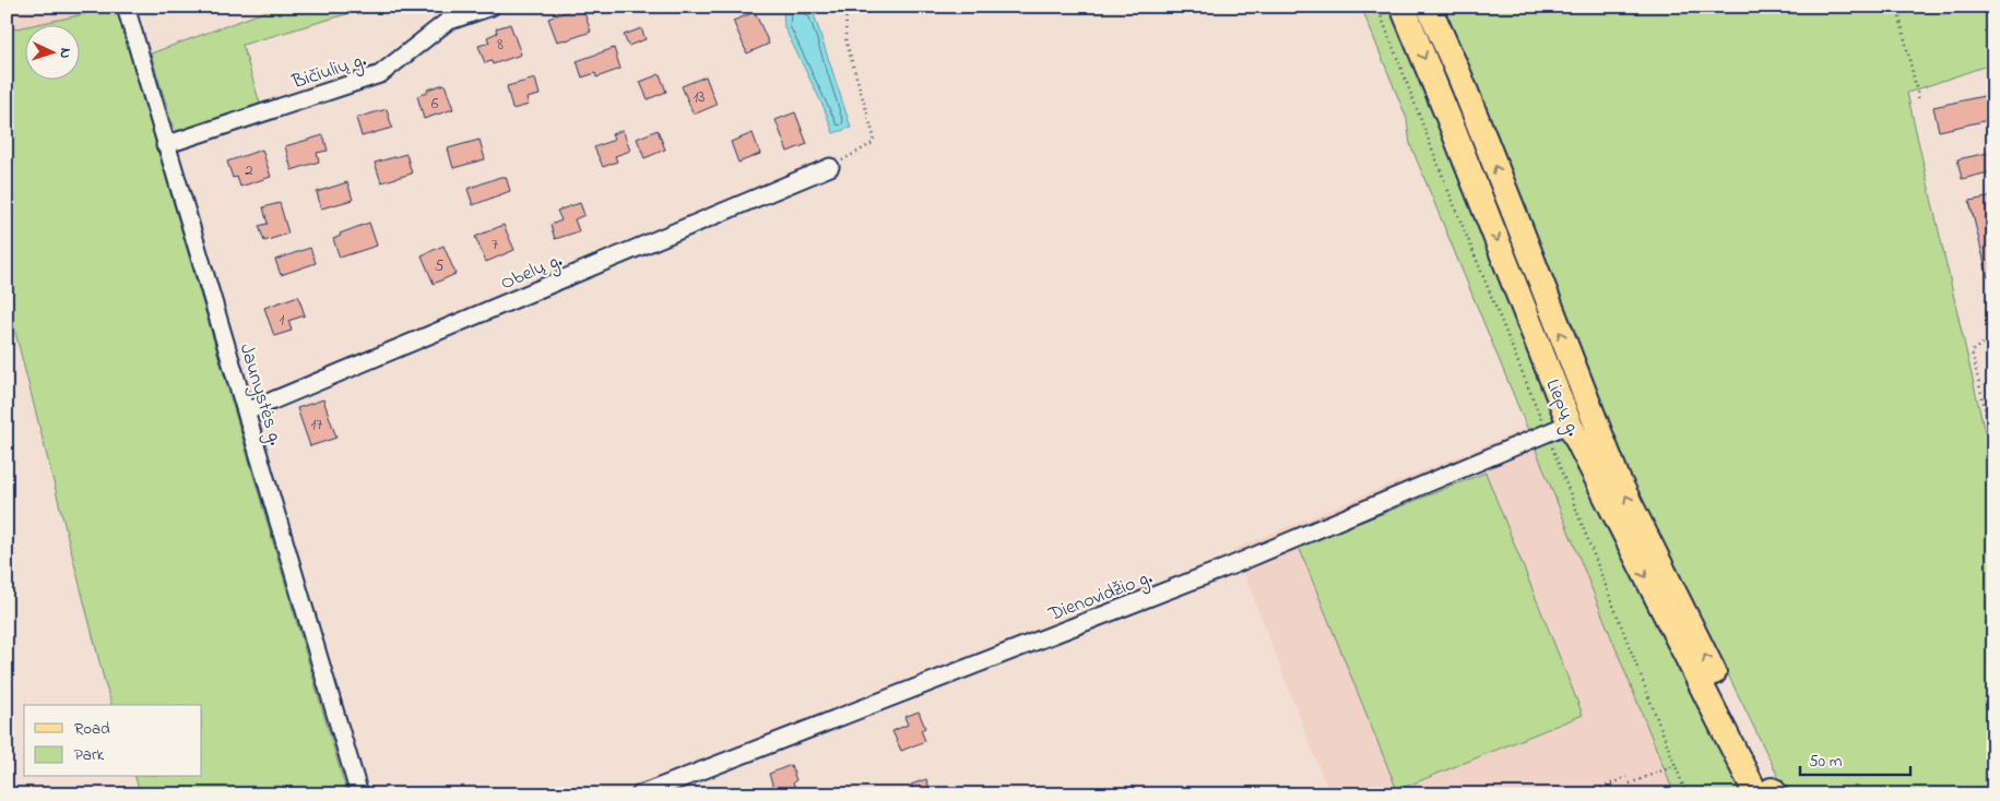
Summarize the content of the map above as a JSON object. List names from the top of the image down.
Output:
{
  "streets": {
    "main road": ["Liepų g."],
    "street": [
      "Bičiulių g.",
      "Obelų g.",
      "Jaunystės g.",
      "Dienovidžio g."
    ]
  },
  "crossings": [
    ["Bičiulių g.", "Jaunystės g."],
    ["Obelų g.", "Jaunystės g."],
    ["Liepų g.", "Dienovidžio g."]
  ],
  "house_numbers": [
    "8",
    "13",
    "6",
    "2",
    "7",
    "5",
    "1",
    "17"
  ],
  "legend": ["Road", "Park"],
  "scale_bar": "50 m",
  "north": "right"
}
